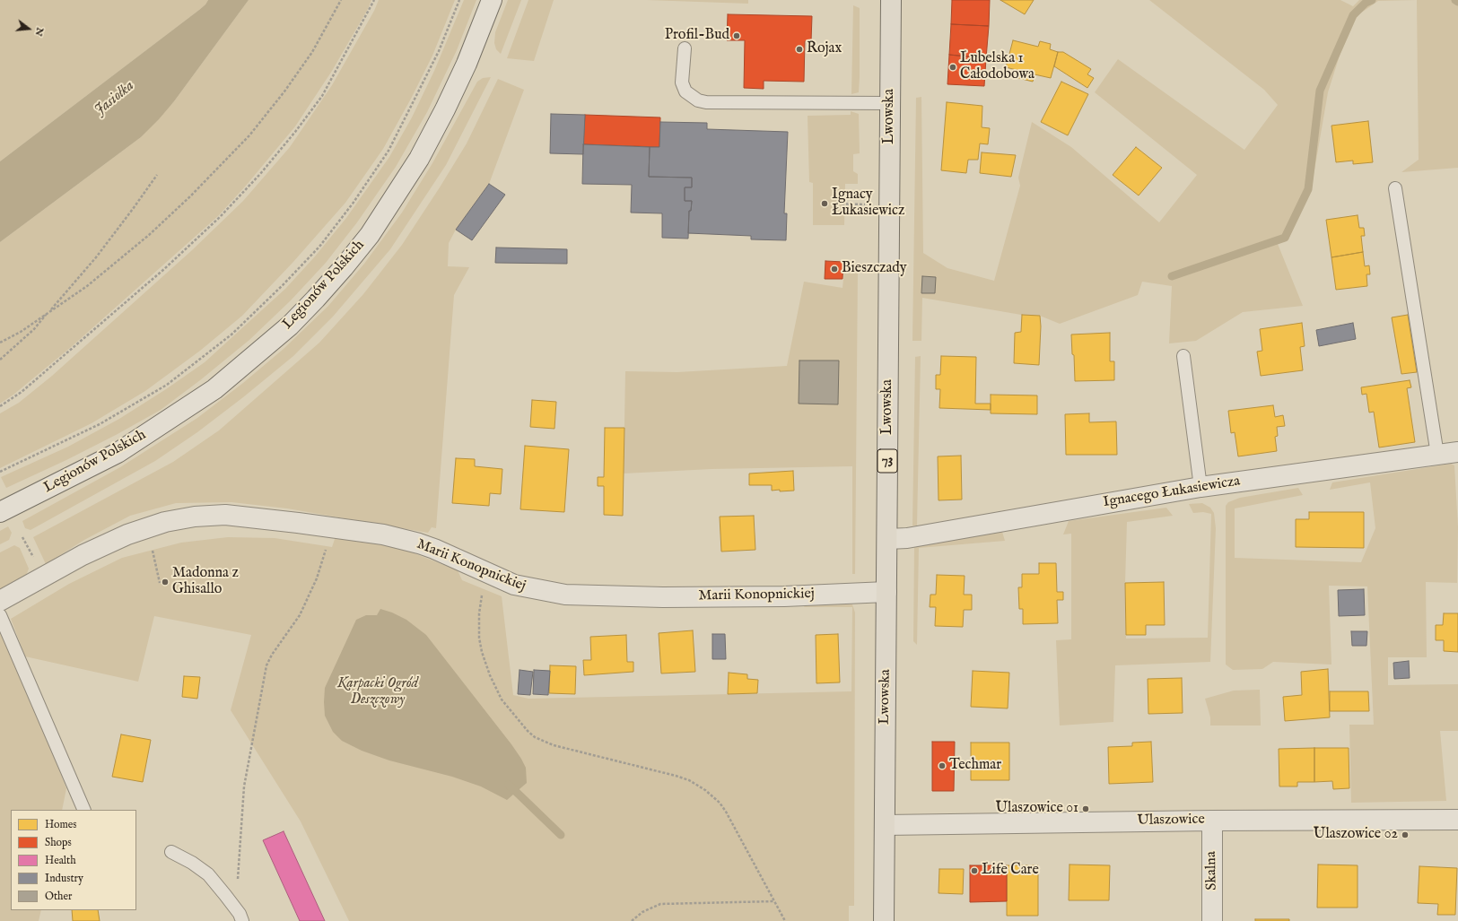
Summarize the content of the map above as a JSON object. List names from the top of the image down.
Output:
{
  "streets": {
    "main road": ["Lwowska", "73"],
    "street": [
      "Legionów Polskich",
      "Ignacego Łukasiewicza",
      "Marii Konopnickiej",
      "Ulaszowice",
      "Skalna"
    ]
  },
  "crossings": [
    ["Lwowska", "Ignacego Łukasiewicza"],
    ["Lwowska", "Marii Konopnickiej"],
    ["Lwowska", "Ulaszowice"],
    ["Ulaszowice", "Skalna"]
  ],
  "water": ["Jasiołka"],
  "parks": ["Karpacki Ogród Deszczowy"],
  "places": [
    "Profil-Bud",
    "Rojax",
    "Lubelska 1 Całodobowa",
    "Ignacy Łukasiewicz",
    "Bieszczady",
    "Madonna z Ghisallo",
    "Techmar",
    "Ulaszowice 01",
    "Ulaszowice 02",
    "Life Care"
  ],
  "legend": [
    "Homes",
    "Shops",
    "Health",
    "Industry",
    "Other"
  ],
  "north": "right"
}
